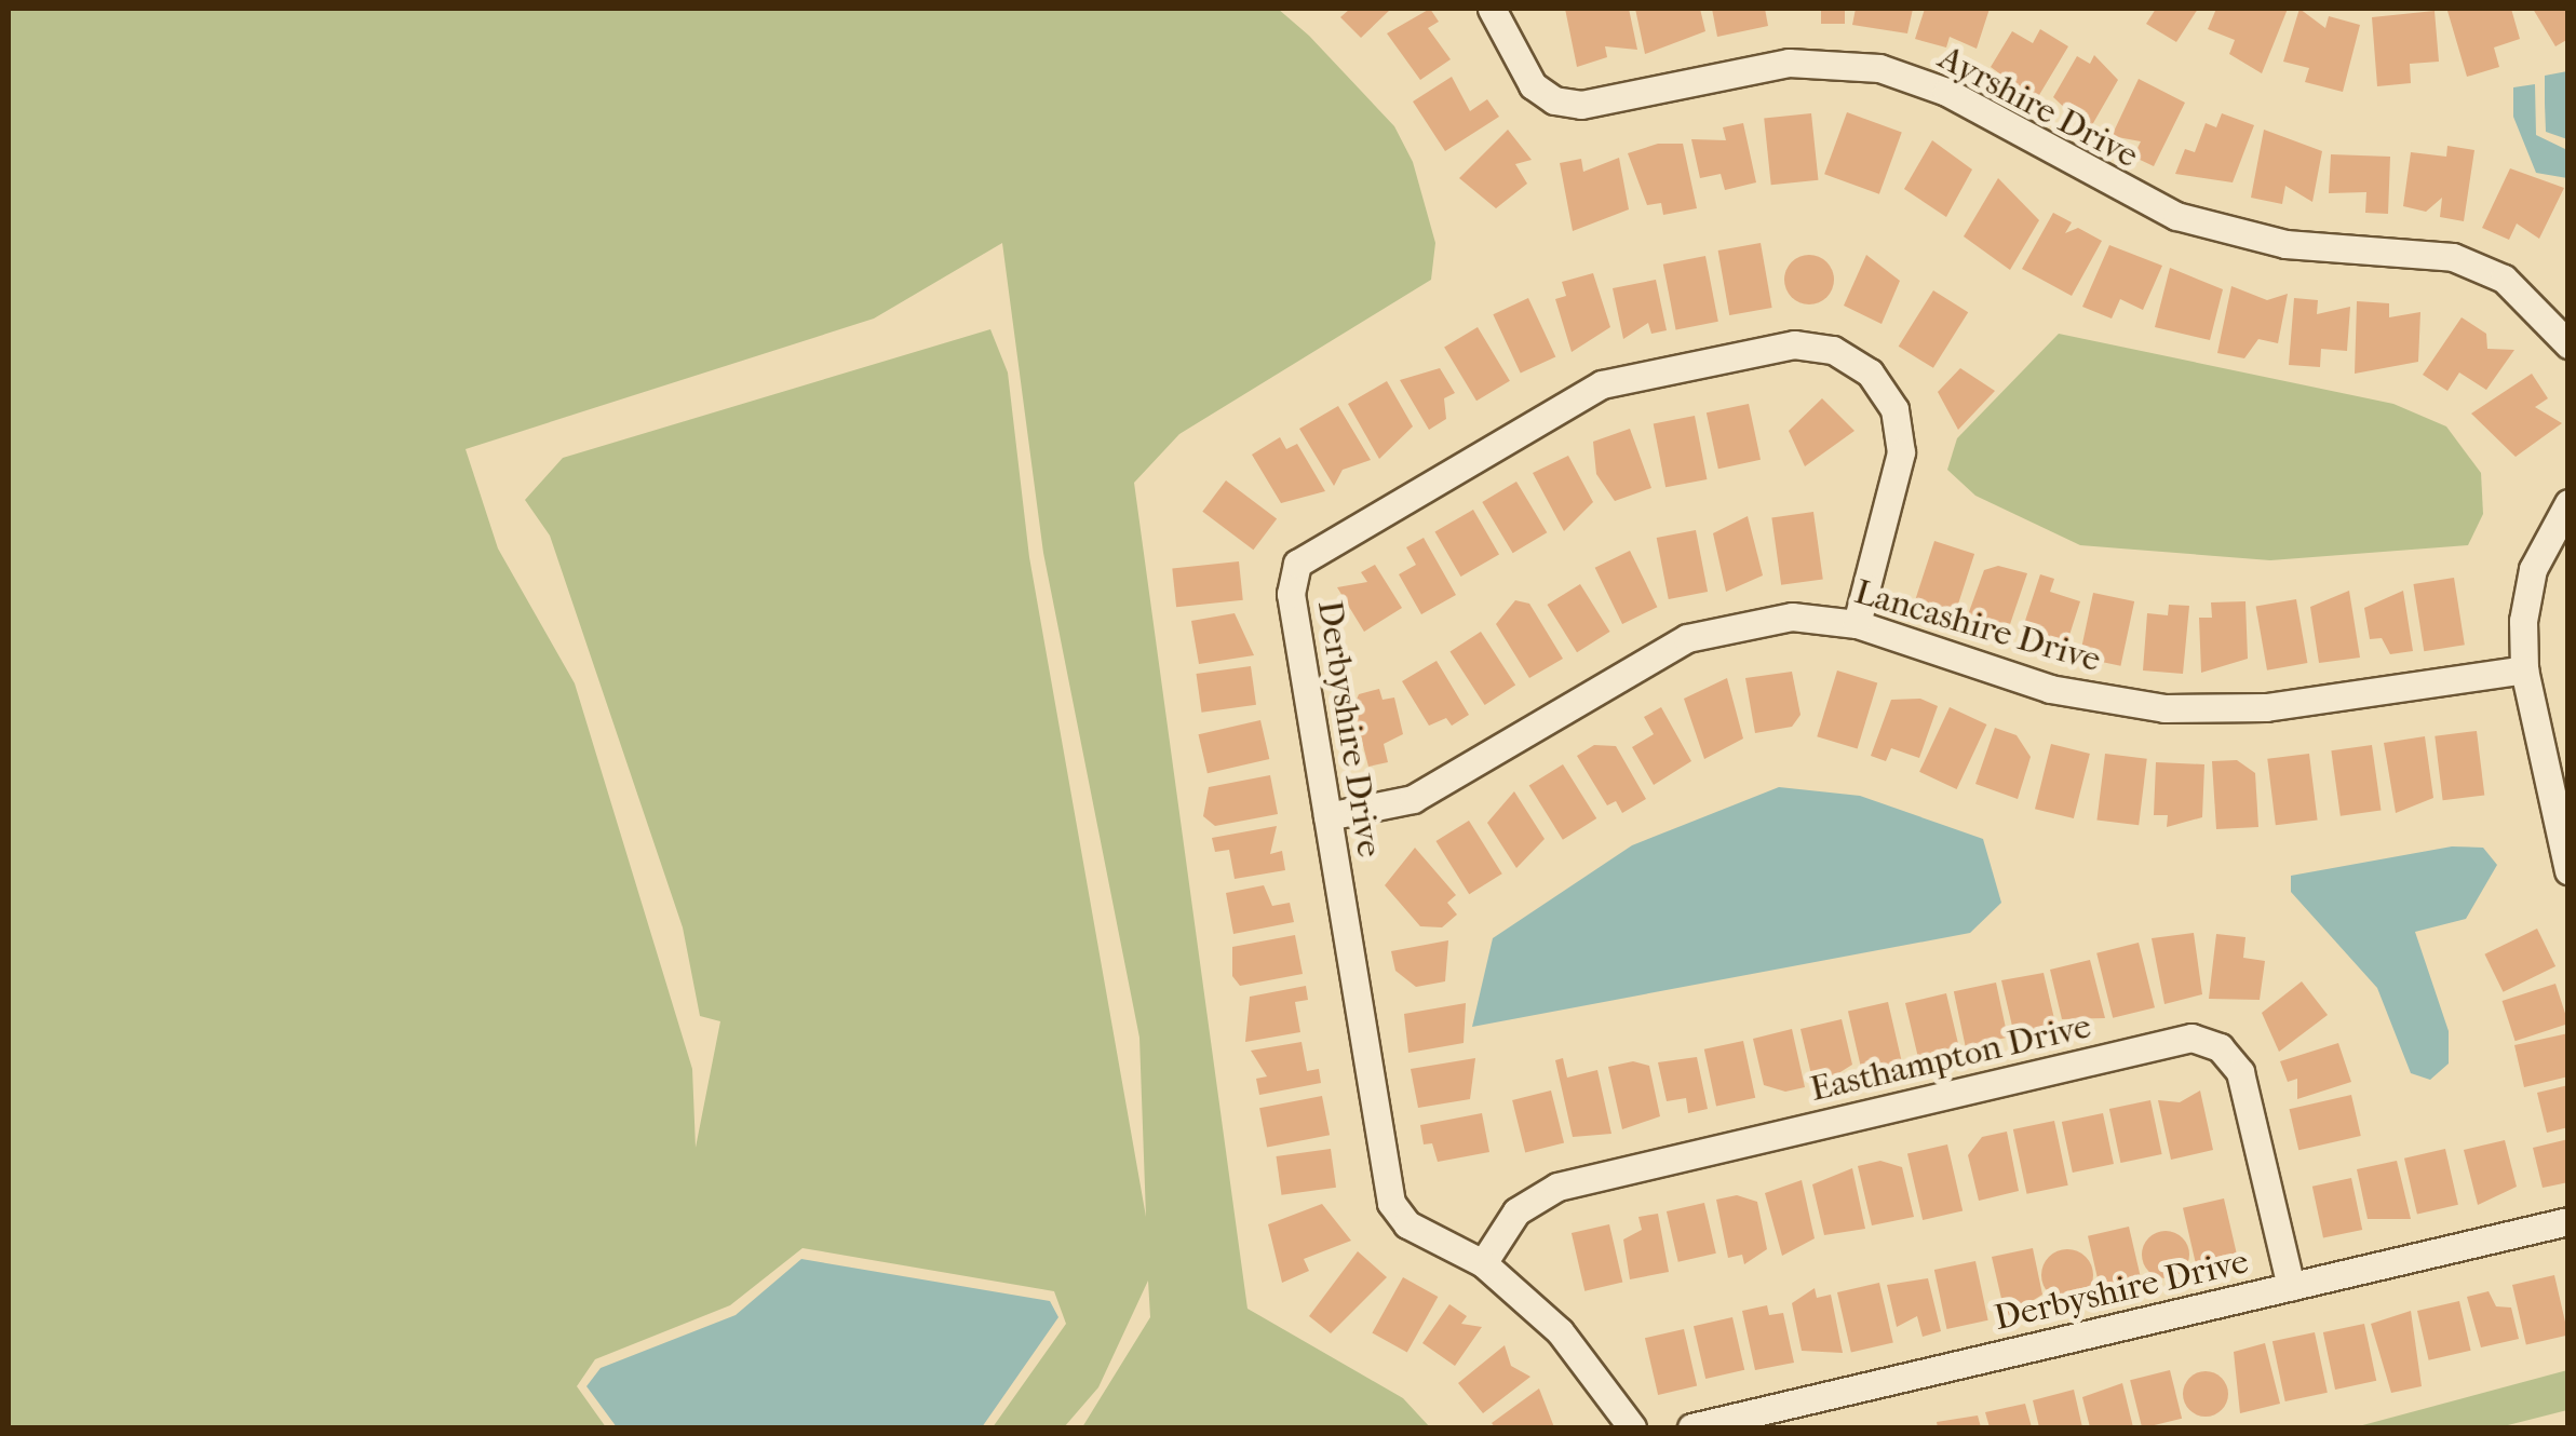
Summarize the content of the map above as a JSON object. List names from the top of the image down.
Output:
{
  "streets": {
    "street": [
      "Ayrshire Drive",
      "Lancashire Drive",
      "Derbyshire Drive",
      "Easthampton Drive"
    ]
  },
  "crossings": [
    ["Lancashire Drive", "Derbyshire Drive"],
    ["Derbyshire Drive", "Easthampton Drive"]
  ]
}
